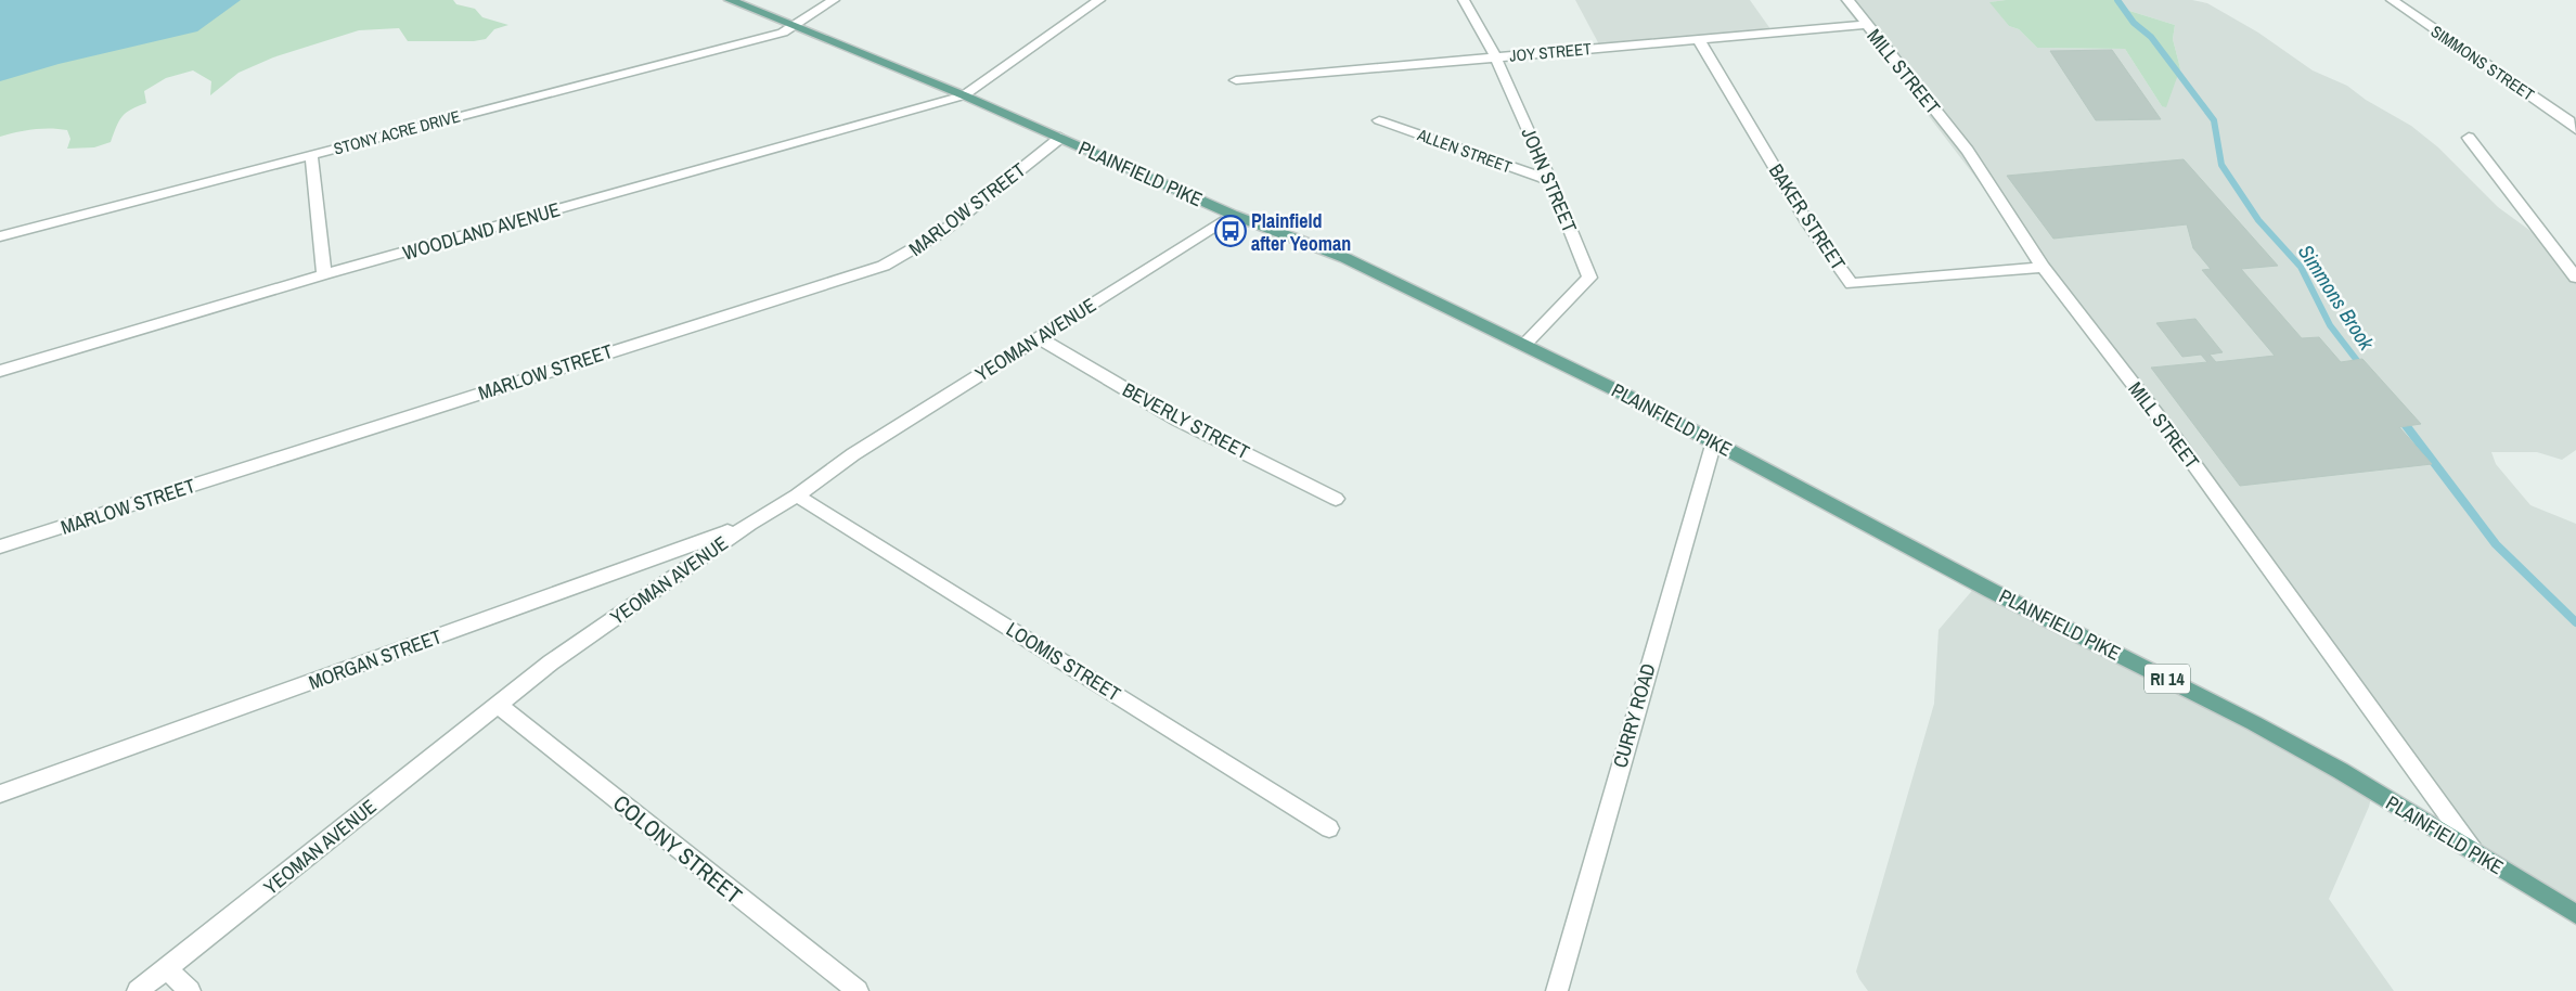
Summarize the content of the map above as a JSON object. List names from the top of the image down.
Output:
{
  "streets": {
    "main road": ["PLAINFIELD PIKE", "RI 14"],
    "street": [
      "JOY STREET",
      "SIMMONS STREET",
      "MILL STREET",
      "STONY ACRE DRIVE",
      "ALLEN STREET",
      "JOHN STREET",
      "MARLOW STREET",
      "BAKER STREET",
      "WOODLAND AVENUE",
      "YEOMAN AVENUE",
      "BEVERLY STREET",
      "MORGAN STREET",
      "LOOMIS STREET",
      "CURRY ROAD",
      "COLONY STREET"
    ]
  },
  "crossings": [
    ["JOY STREET", "MILL STREET"],
    ["JOY STREET", "JOHN STREET"],
    ["JOY STREET", "BAKER STREET"],
    ["MILL STREET", "PLAINFIELD PIKE"],
    ["MILL STREET", "BAKER STREET"],
    ["STONY ACRE DRIVE", "PLAINFIELD PIKE"],
    ["ALLEN STREET", "JOHN STREET"],
    ["PLAINFIELD PIKE", "JOHN STREET"],
    ["PLAINFIELD PIKE", "MARLOW STREET"],
    ["PLAINFIELD PIKE", "WOODLAND AVENUE"],
    ["PLAINFIELD PIKE", "YEOMAN AVENUE"],
    ["PLAINFIELD PIKE", "CURRY ROAD"],
    ["YEOMAN AVENUE", "BEVERLY STREET"],
    ["YEOMAN AVENUE", "MORGAN STREET"],
    ["YEOMAN AVENUE", "LOOMIS STREET"],
    ["YEOMAN AVENUE", "COLONY STREET"]
  ],
  "water": ["Simmons Brook"],
  "places": {
    "bus stop": ["Plainfield after Yeoman"]
  }
}
